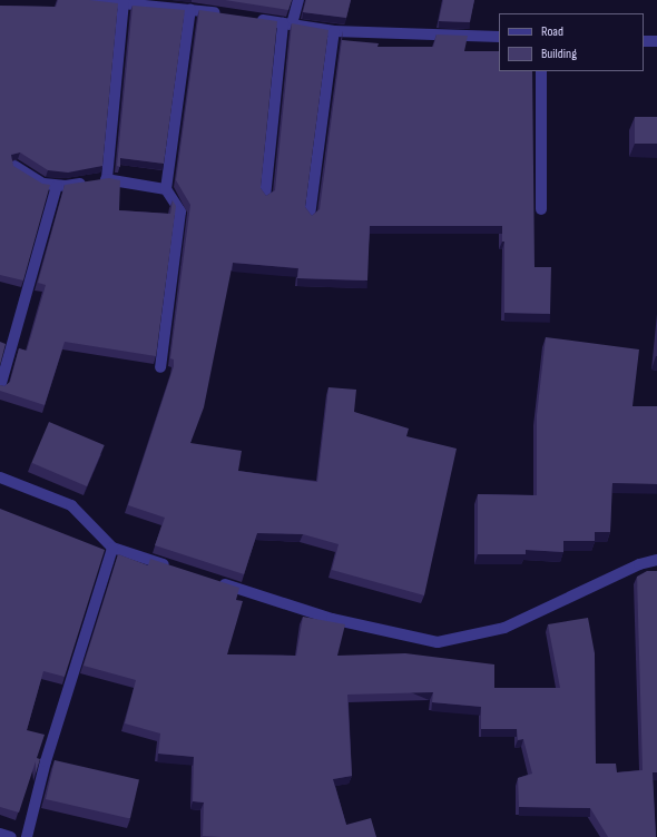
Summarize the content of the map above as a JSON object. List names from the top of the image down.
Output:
{
  "legend": ["Road", "Building"]
}
